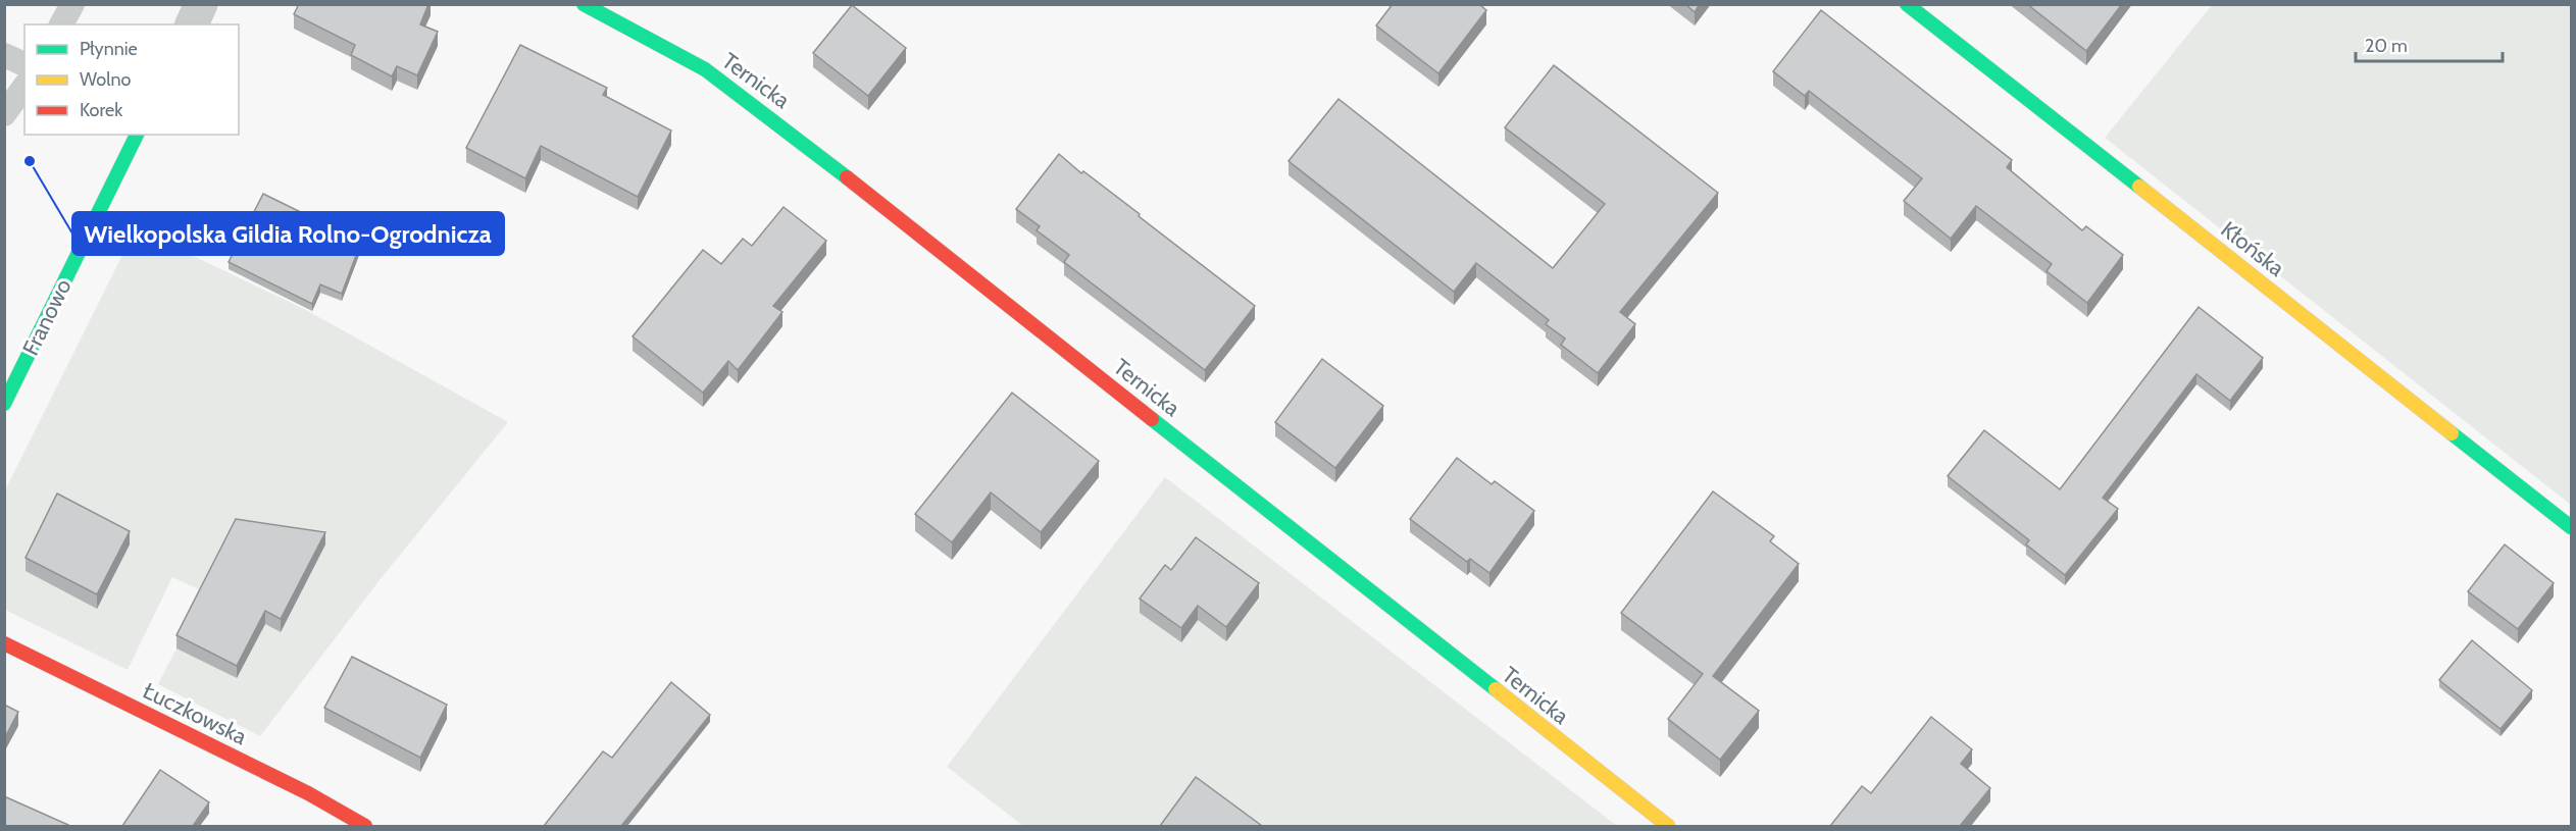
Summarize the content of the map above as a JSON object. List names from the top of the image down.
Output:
{
  "streets": {
    "street": [
      "Ternicka",
      "Kłońska",
      "Franowo",
      "Łuczkowska"
    ]
  },
  "places": ["Wielkopolska Gildia Rolno-Ogrodnicza"],
  "legend": ["Płynnie", "Wolno", "Korek"],
  "scale_bar": "20 m"
}
